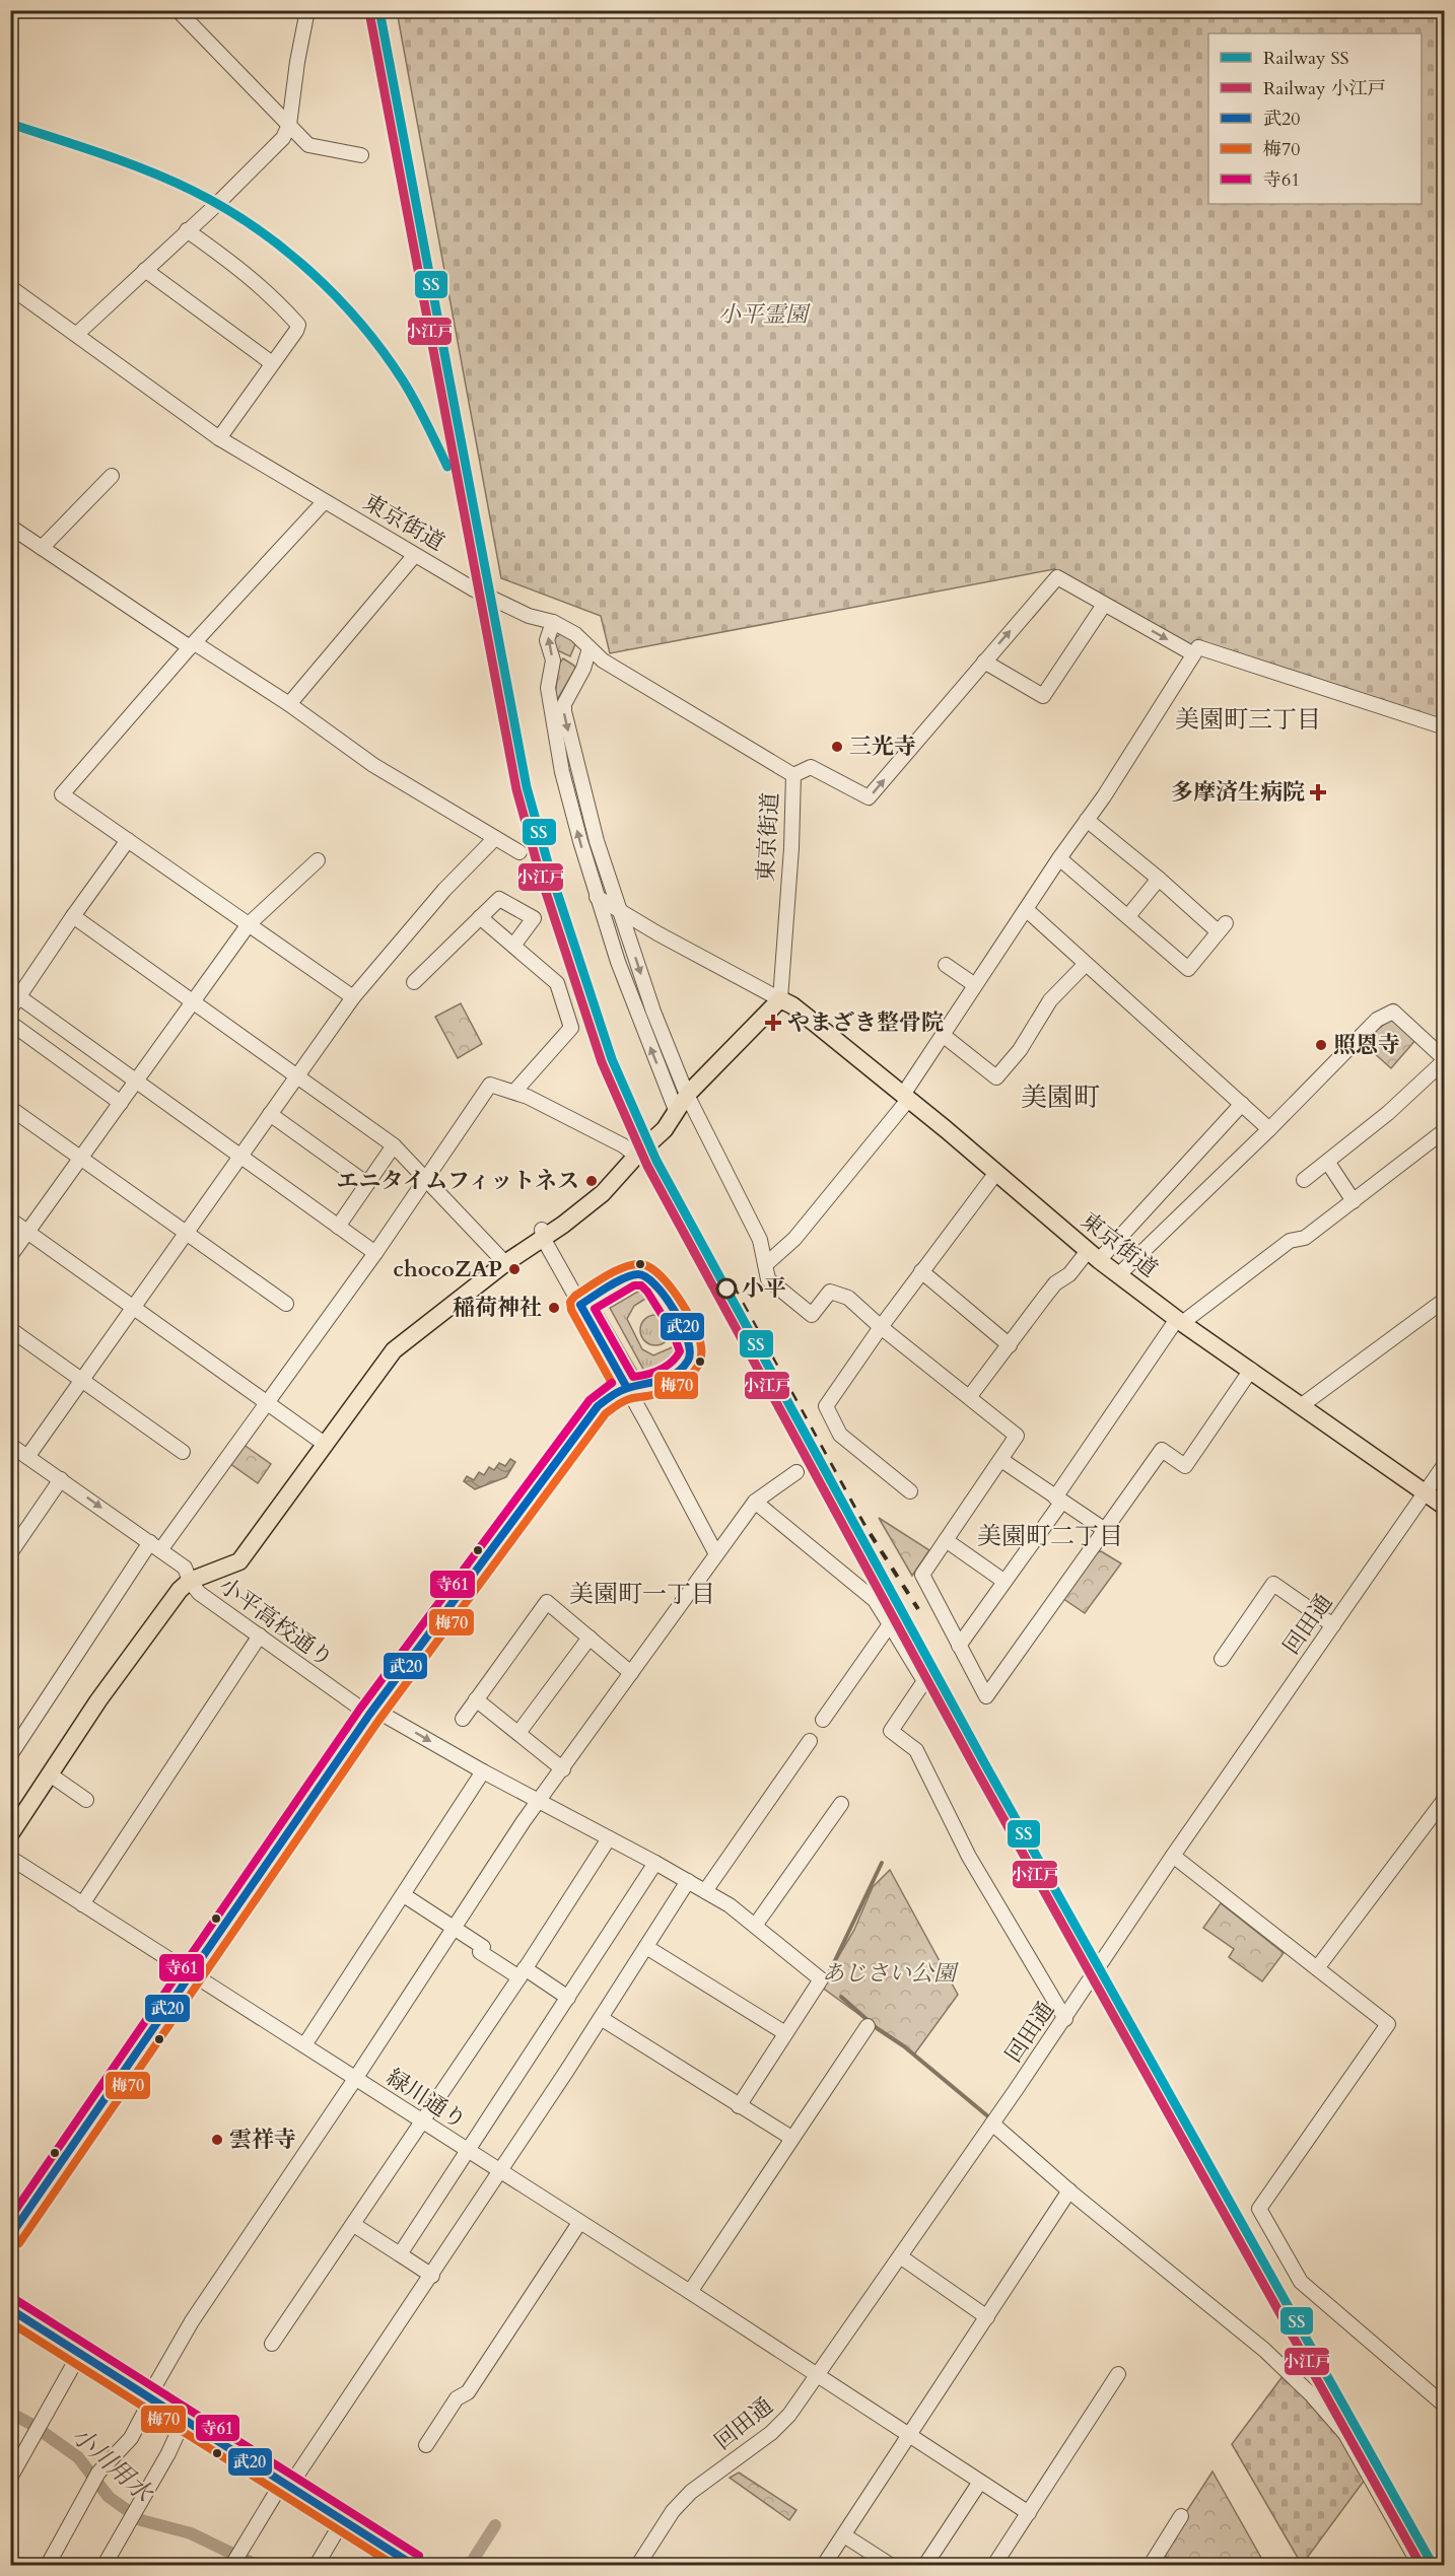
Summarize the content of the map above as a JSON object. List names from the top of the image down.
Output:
{
  "streets": {
    "main road": ["東京街道"],
    "street": ["小平高校通り", "回田通", "緑川通り"]
  },
  "crossings": [
    ["東京街道", "回田通"],
    ["回田通", "緑川通り"]
  ],
  "districts": [
    "美園町三丁目",
    "美園町",
    "美園町二丁目",
    "美園町一丁目"
  ],
  "water": ["小川用水"],
  "parks": ["小平霊園", "あじさい公園"],
  "places": {
    "other": [
      "三光寺",
      "照恩寺",
      "エニタイムフィットネス",
      "chocoZAP",
      "小平",
      "稲荷神社",
      "雲祥寺"
    ],
    "health": ["多摩済生病院", "やまざき整骨院"]
  },
  "lines": [
    "rail line SS",
    "rail line 小江戸",
    "transit line 梅70",
    "transit line 武20",
    "transit line 寺61"
  ],
  "legend": [
    "Railway SS",
    "Railway 小江戸",
    "武20",
    "梅70",
    "寺61"
  ]
}
